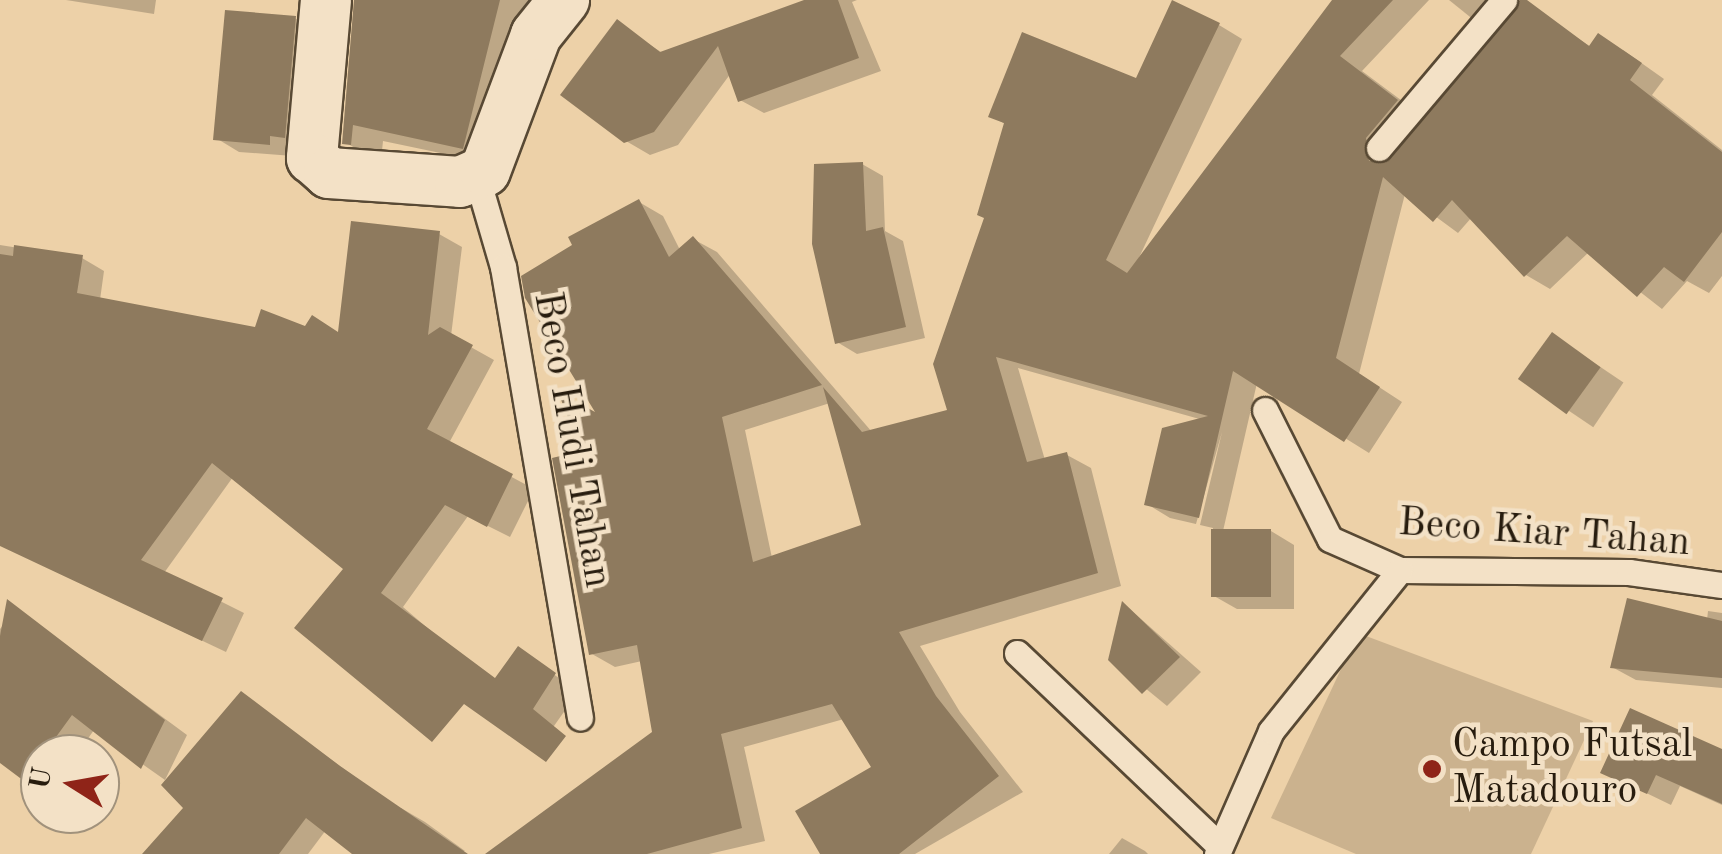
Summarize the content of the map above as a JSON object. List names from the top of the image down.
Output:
{
  "streets": {
    "lane": ["Beco Hudi Tahan", "Beco Kiar Tahan"]
  },
  "places": ["Campo Futsal Matadouro"],
  "north": "left"
}
